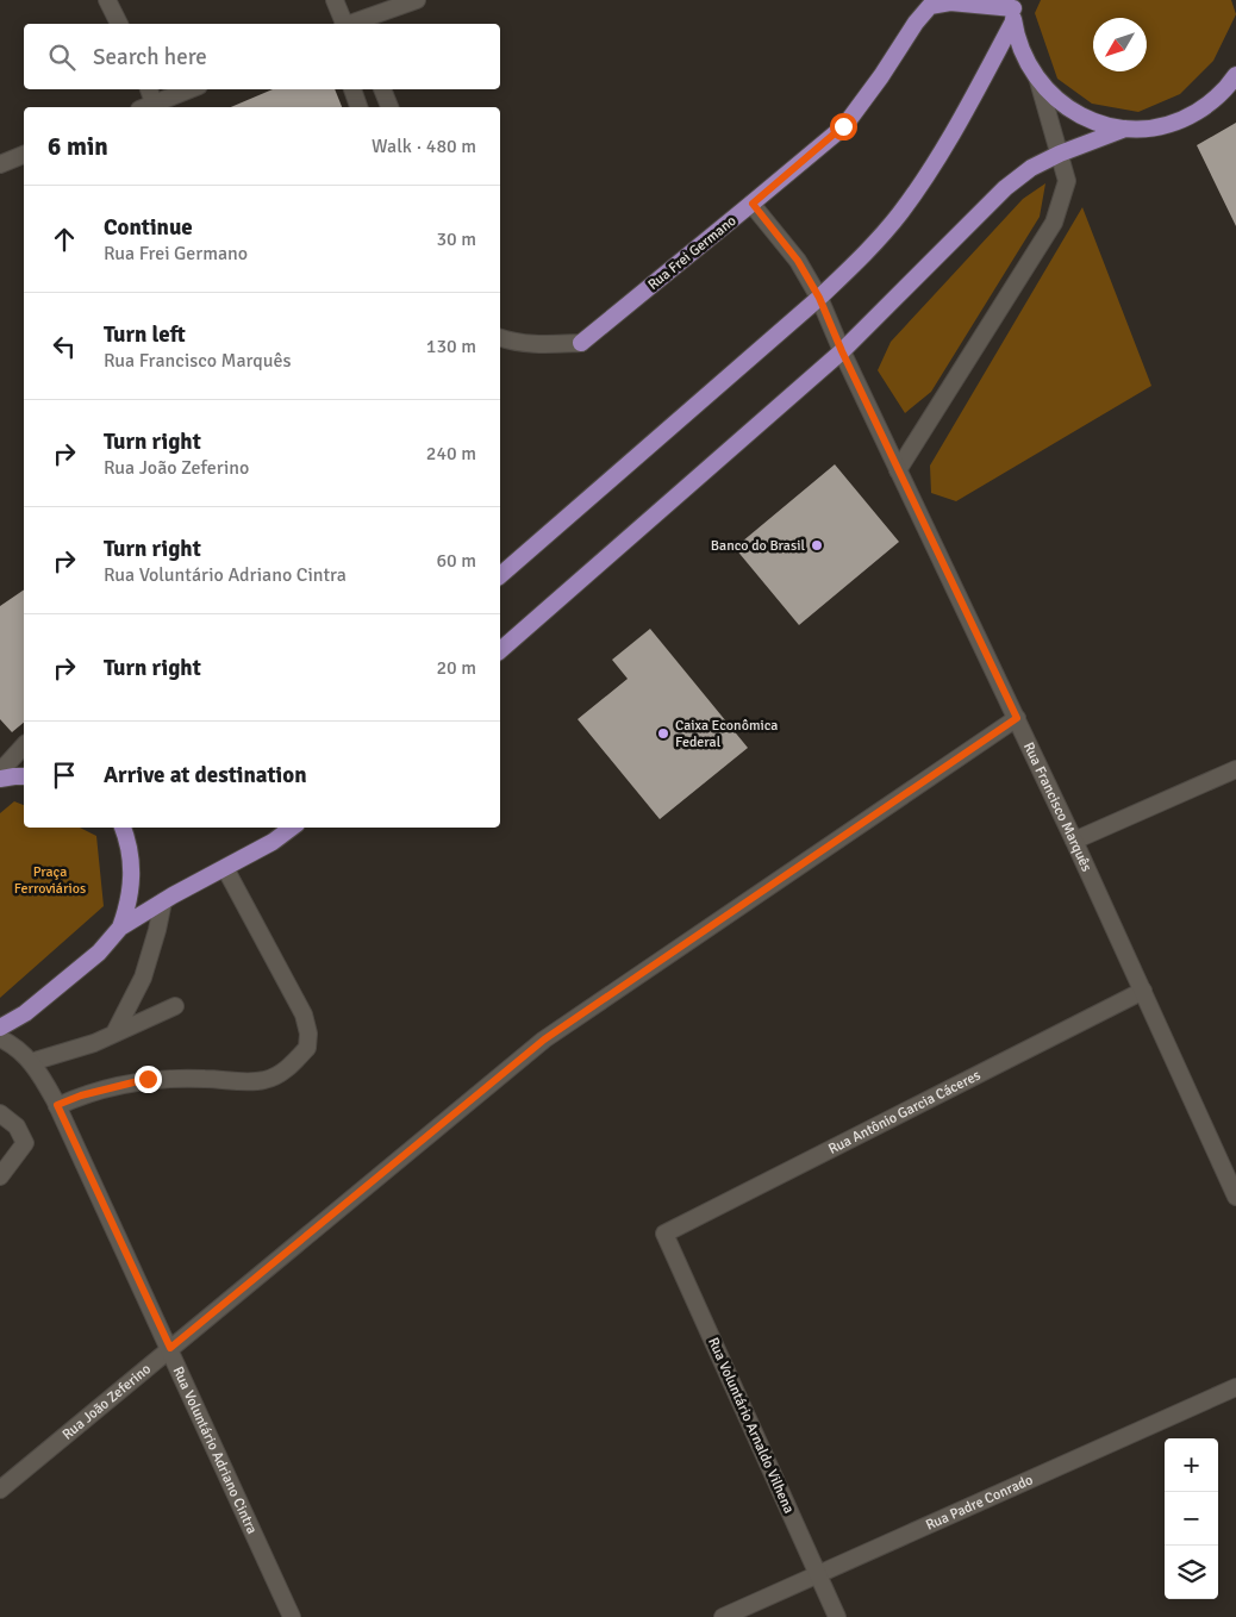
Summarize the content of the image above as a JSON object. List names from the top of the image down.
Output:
{
  "streets": {
    "main road": ["Rua Frei Germano"],
    "street": [
      "Rua Francisco Marquês",
      "Rua Antônio Garcia Cáceres",
      "Rua João Zeferino",
      "Rua Voluntário Arnaldo Vilhena",
      "Rua Voluntário Adriano Cintra",
      "Rua Padre Conrado"
    ]
  },
  "crossings": [
    ["Rua Frei Germano", "Rua Francisco Marquês"],
    ["Rua Francisco Marquês", "Rua Antônio Garcia Cáceres"],
    ["Rua Francisco Marquês", "Rua João Zeferino"],
    ["Rua Antônio Garcia Cáceres", "Rua Voluntário Arnaldo Vilhena"],
    ["Rua João Zeferino", "Rua Voluntário Adriano Cintra"],
    ["Rua Voluntário Arnaldo Vilhena", "Rua Padre Conrado"]
  ],
  "parks": ["Praça Ferroviários"],
  "places": ["Banco do Brasil", "Caixa Econômica Federal"],
  "north": "bottom left",
  "page": {
    "search": "Search here",
    "heading": ["6 min", "Walk · 480 m"],
    "list": [
      ["Continue", "Rua Frei Germano", "30 m"],
      ["Turn left", "Rua Francisco Marquês", "130 m"],
      ["Turn right", "Rua João Zeferino", "240 m"],
      ["Turn right", "Rua Voluntário Adriano Cintra", "60 m"],
      ["Turn right", "20 m"],
      "Arrive at destination"
    ],
    "map_buttons": ["+", "−"]
  }
}
